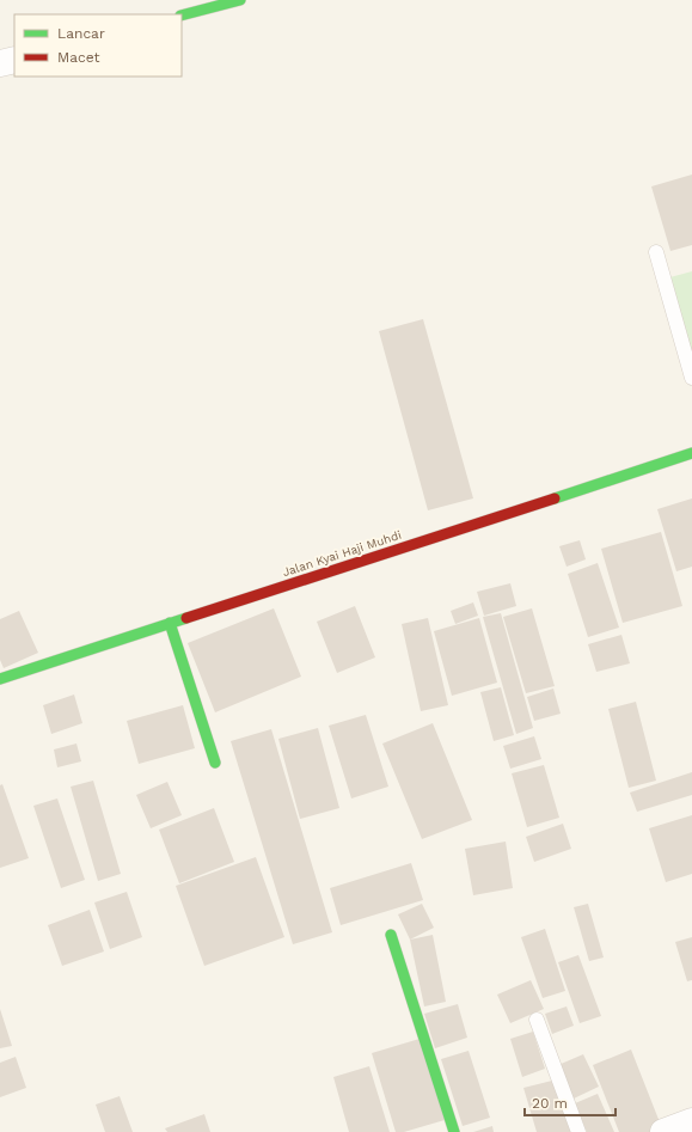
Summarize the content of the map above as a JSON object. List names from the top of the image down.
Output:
{
  "streets": {
    "street": ["Jalan Kyai Haji Muhdi"]
  },
  "legend": ["Lancar", "Macet"],
  "scale_bar": "20 m"
}
